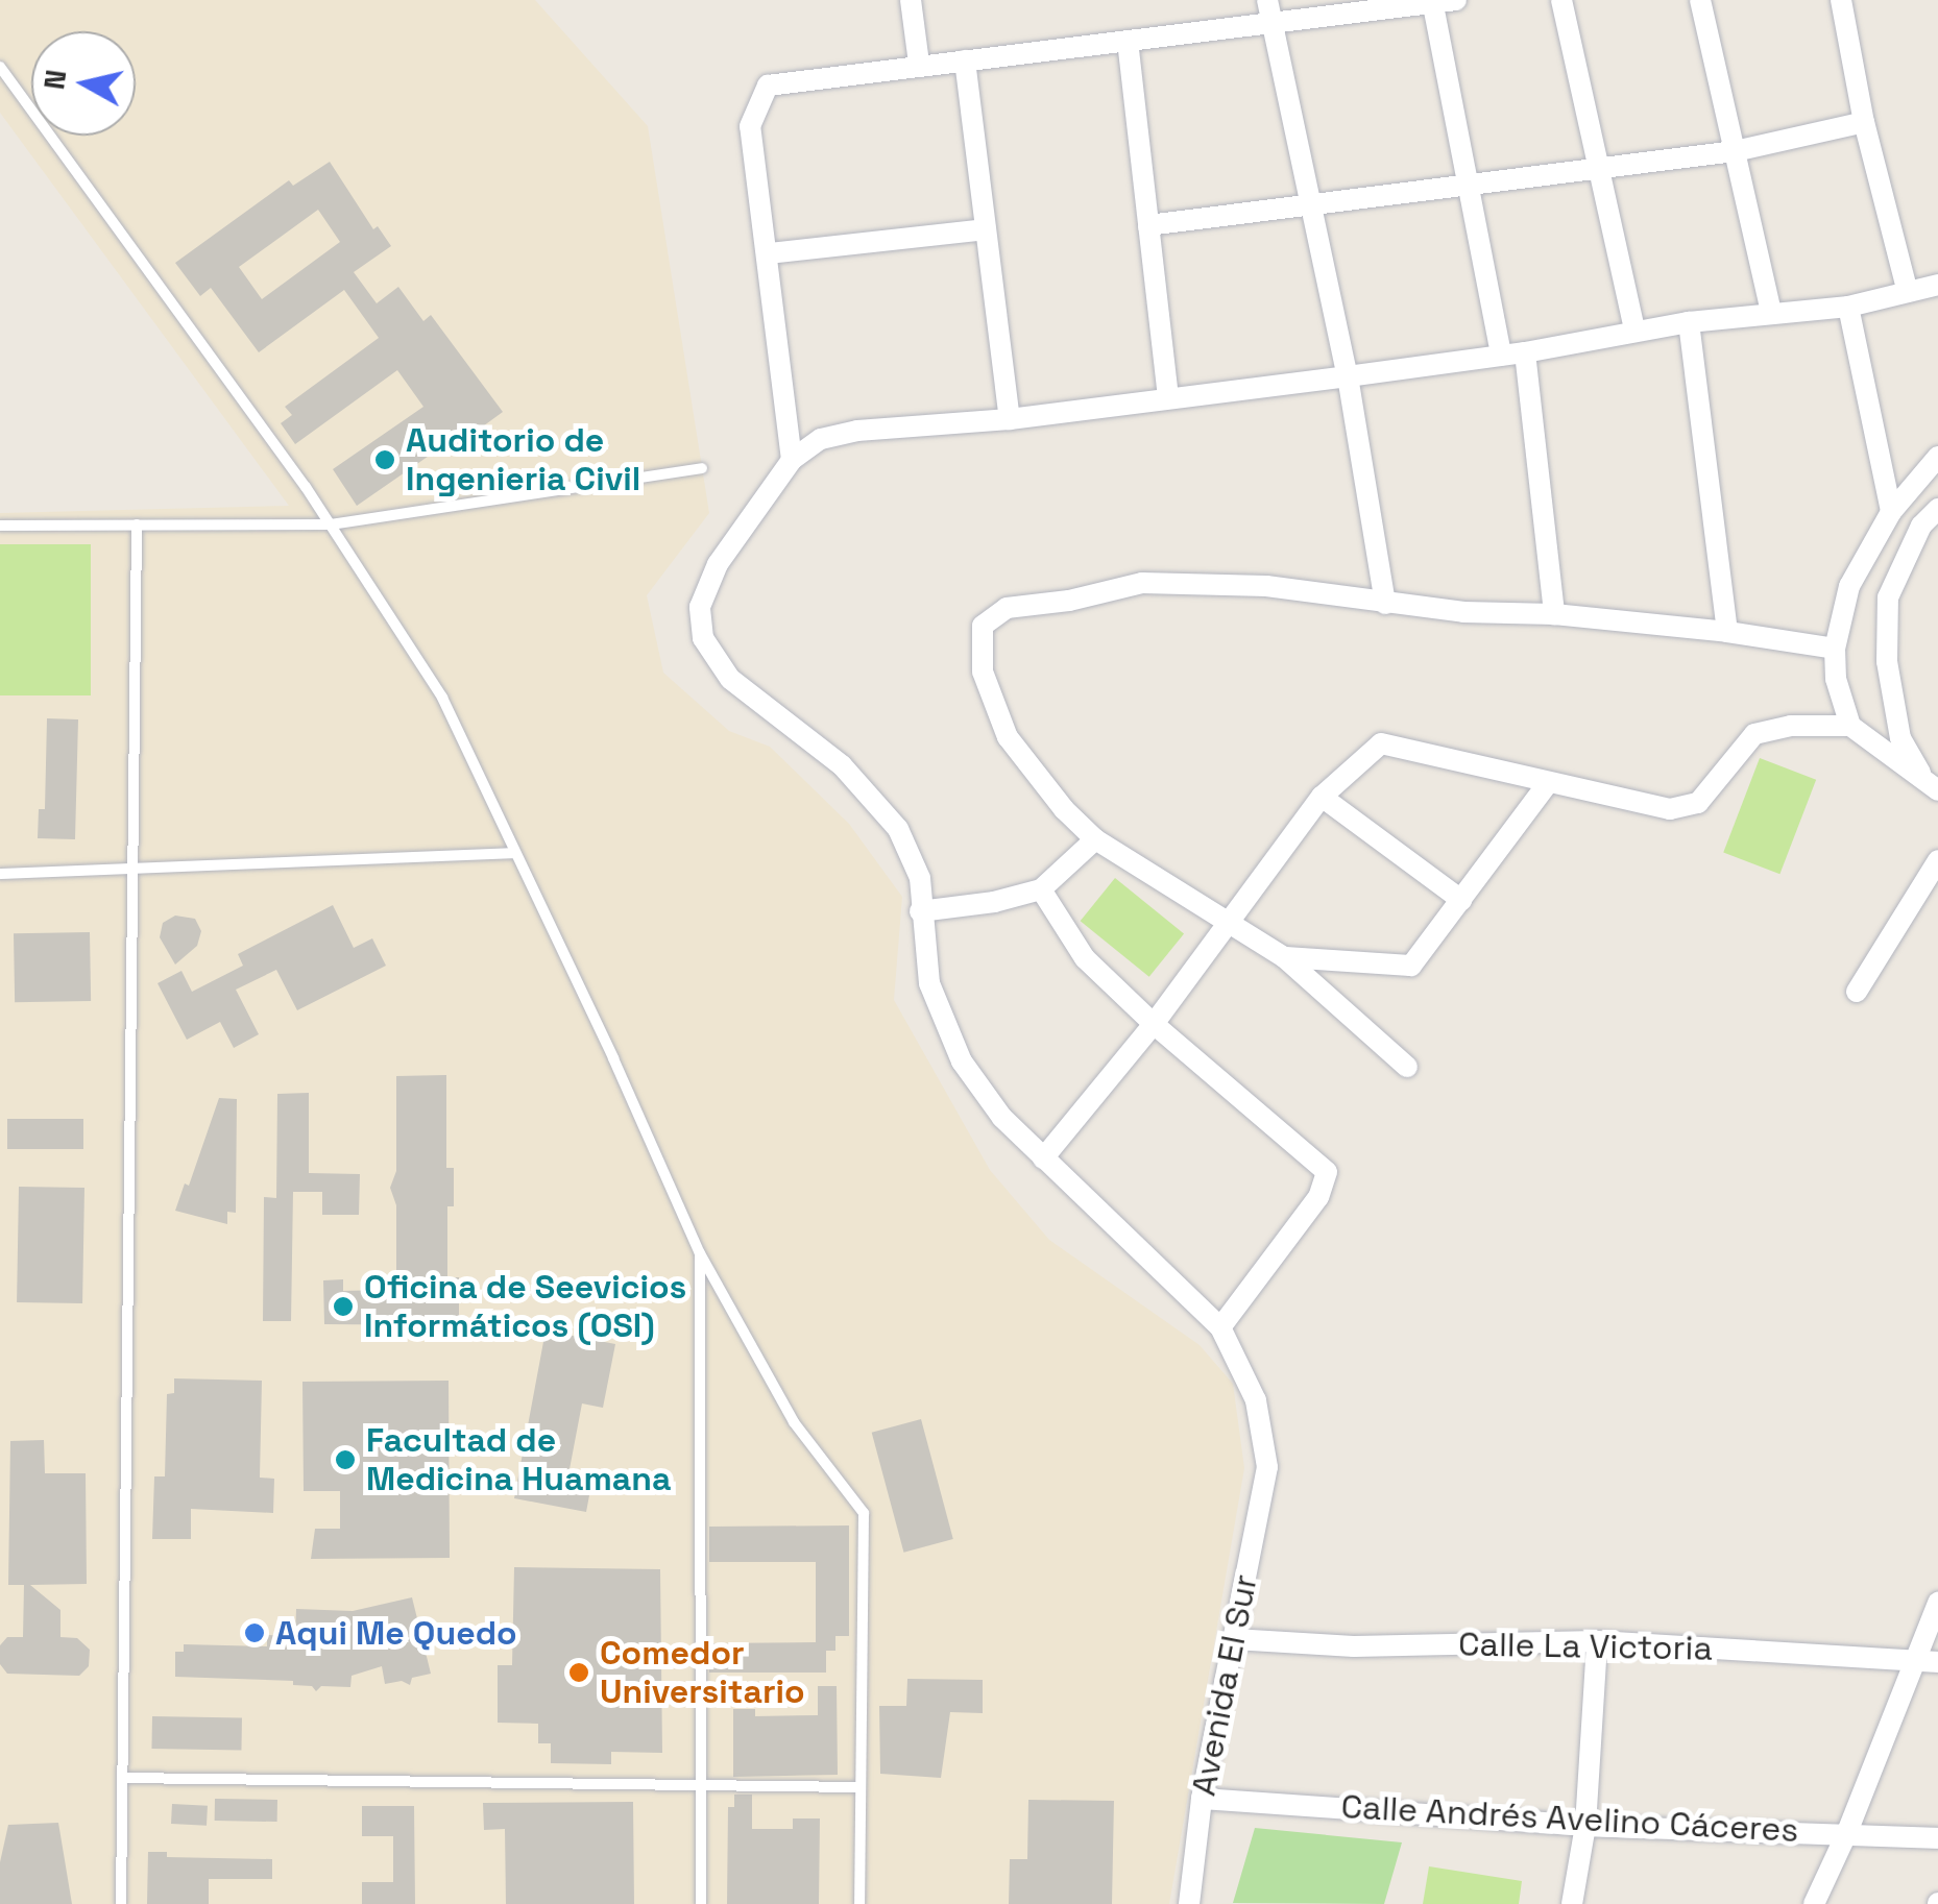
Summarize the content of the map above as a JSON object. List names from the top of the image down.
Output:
{
  "streets": {
    "street": ["Calle La Victoria", "Avenida El Sur", "Calle Andrés Avelino Cáceres"]
  },
  "crossings": [
    ["Calle La Victoria", "Avenida El Sur"],
    ["Avenida El Sur", "Calle Andrés Avelino Cáceres"]
  ],
  "places": [
    "Auditorio de Ingenieria Civil",
    "Oficina de Seevicios Informáticos (OSI)",
    "Facultad de Medicina Huamana",
    "Aqui Me Quedo",
    "Comedor Universitario"
  ],
  "north": "left"
}
